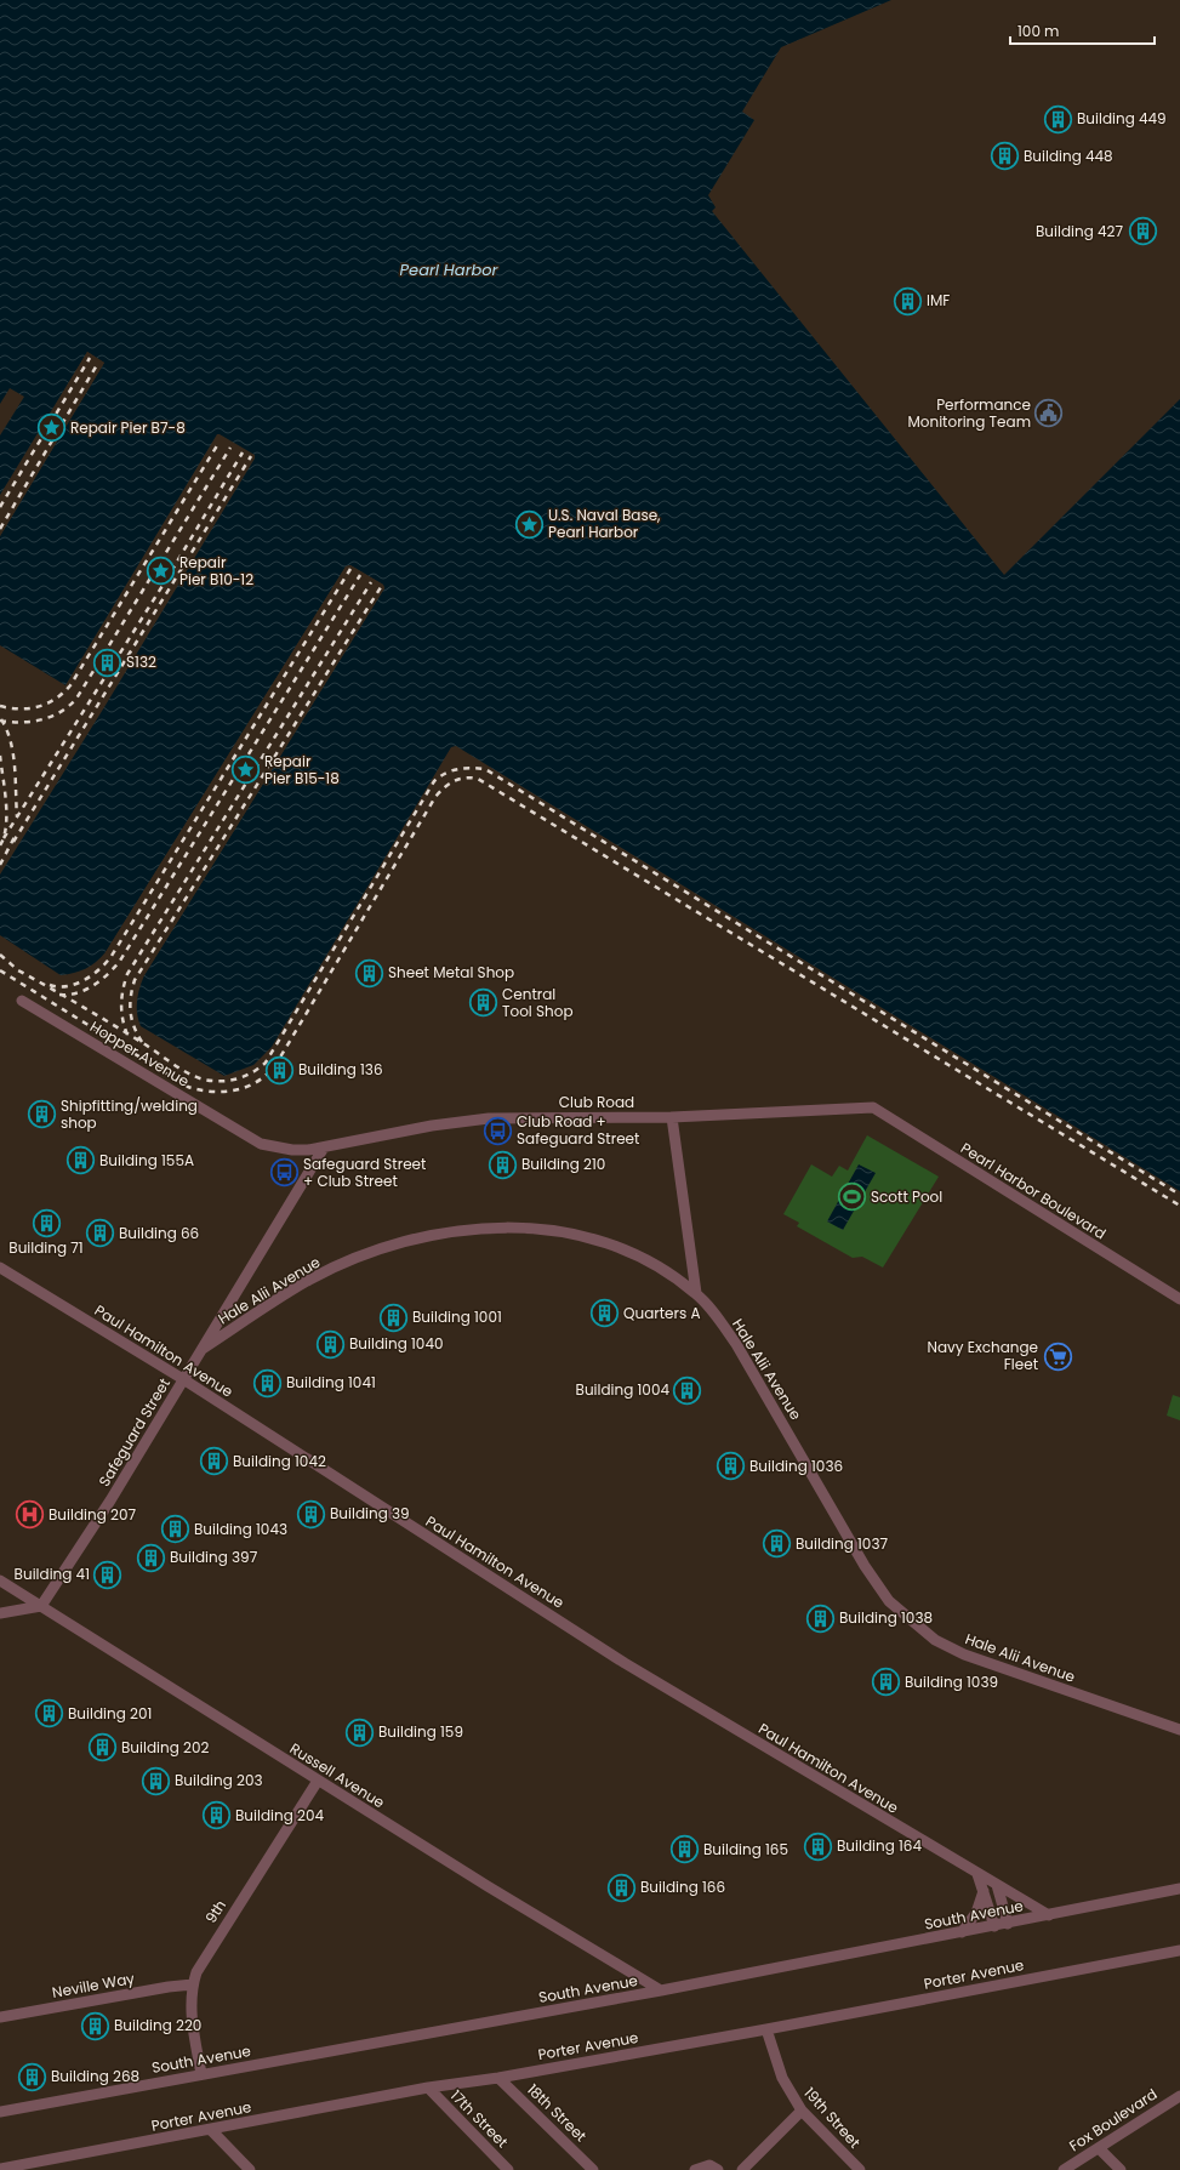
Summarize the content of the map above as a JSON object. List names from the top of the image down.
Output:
{
  "streets": {
    "street": [
      "Hopper Avenue",
      "Club Road",
      "Pearl Harbor Boulevard",
      "Hale Alii Avenue",
      "Paul Hamilton Avenue",
      "Safeguard Street",
      "Russell Avenue",
      "9th",
      "South Avenue",
      "Porter Avenue",
      "Neville Way",
      "18th Street",
      "19th Street",
      "17th Street",
      "Fox Boulevard"
    ]
  },
  "crossings": [
    ["Hopper Avenue", "Club Road"],
    ["Hopper Avenue", "Safeguard Street"],
    ["Club Road", "Pearl Harbor Boulevard"],
    ["Club Road", "Safeguard Street"],
    ["Hale Alii Avenue", "Safeguard Street"],
    ["Paul Hamilton Avenue", "Safeguard Street"],
    ["Paul Hamilton Avenue", "South Avenue"],
    ["Safeguard Street", "Russell Avenue"],
    ["Russell Avenue", "9th"],
    ["Russell Avenue", "South Avenue"],
    ["9th", "South Avenue"],
    ["9th", "Neville Way"],
    ["Porter Avenue", "18th Street"],
    ["Porter Avenue", "19th Street"],
    ["Porter Avenue", "17th Street"]
  ],
  "water": ["Pearl Harbor"],
  "places": {
    "building": [
      "Building 449",
      "Building 448",
      "Building 427",
      "IMF",
      "S132",
      "Sheet Metal Shop",
      "Central Tool Shop",
      "Building 136",
      "Shipfitting/welding shop",
      "Building 155A",
      "Building 210",
      "Building 71",
      "Building 66",
      "Quarters A",
      "Building 1001",
      "Building 1040",
      "Building 1041",
      "Building 1004",
      "Building 1042",
      "Building 1036",
      "Building 39",
      "Building 1043",
      "Building 1037",
      "Building 397",
      "Building 41",
      "Building 1038",
      "Building 1039",
      "Building 201",
      "Building 159",
      "Building 202",
      "Building 203",
      "Building 204",
      "Building 164",
      "Building 165",
      "Building 166",
      "Building 220",
      "Building 268"
    ],
    "public building": ["Performance Monitoring Team"],
    "place": [
      "Repair Pier B7-8",
      "U.S. Naval Base, Pearl Harbor",
      "Repair Pier B10-12",
      "Repair Pier B15-18"
    ],
    "bus stop": ["Club Road + Safeguard Street", "Safeguard Street + Club Street"],
    "sports": ["Scott Pool"],
    "supermarket": ["Navy Exchange Fleet"],
    "hospital": ["Building 207"]
  },
  "scale_bar": "100 m"
}
